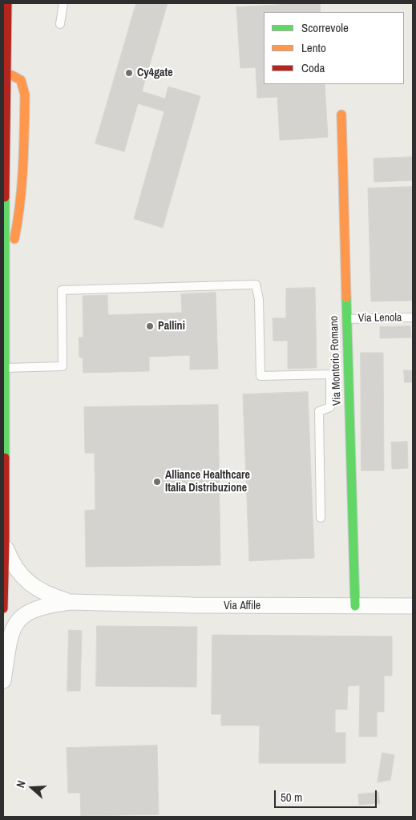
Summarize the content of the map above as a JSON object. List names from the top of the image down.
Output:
{
  "streets": {
    "main road": ["Via Montorio Romano"],
    "street": ["Via Affile"],
    "lane": ["Via Lenola"]
  },
  "crossings": [
    ["Via Lenola", "Via Montorio Romano"],
    ["Via Montorio Romano", "Via Affile"]
  ],
  "places": ["Cy4gate", "Pallini", "Alliance Healthcare Italia Distribuzione"],
  "legend": ["Scorrevole", "Lento", "Coda"],
  "scale_bar": "50 m",
  "north": "left"
}
